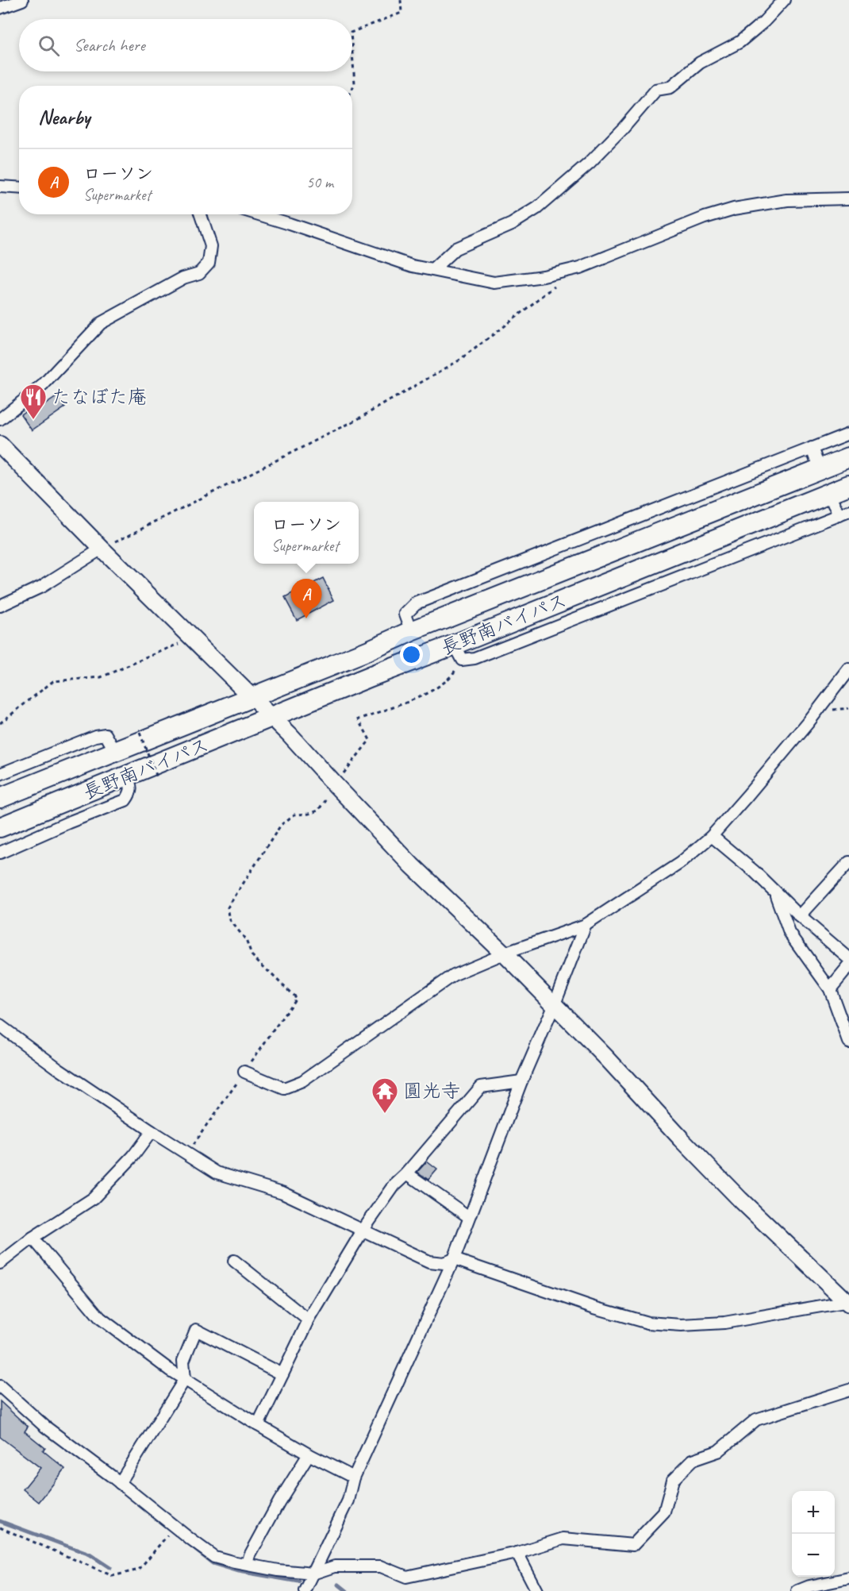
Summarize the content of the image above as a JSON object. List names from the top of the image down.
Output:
{
  "streets": {
    "highway": ["長野南バイパス"]
  },
  "places": {
    "restaurant": ["たなぼた庵"],
    "temple": ["圓光寺"]
  },
  "page": {
    "search": "Search here",
    "heading": "Nearby",
    "list": [
      {
        "mark": "A",
        "name": "ローソン",
        "note": "Supermarket",
        "value": "50 m"
      }
    ],
    "popup": ["ローソン", "Supermarket"],
    "pins": "A",
    "map_buttons": ["+", "−"]
  }
}
